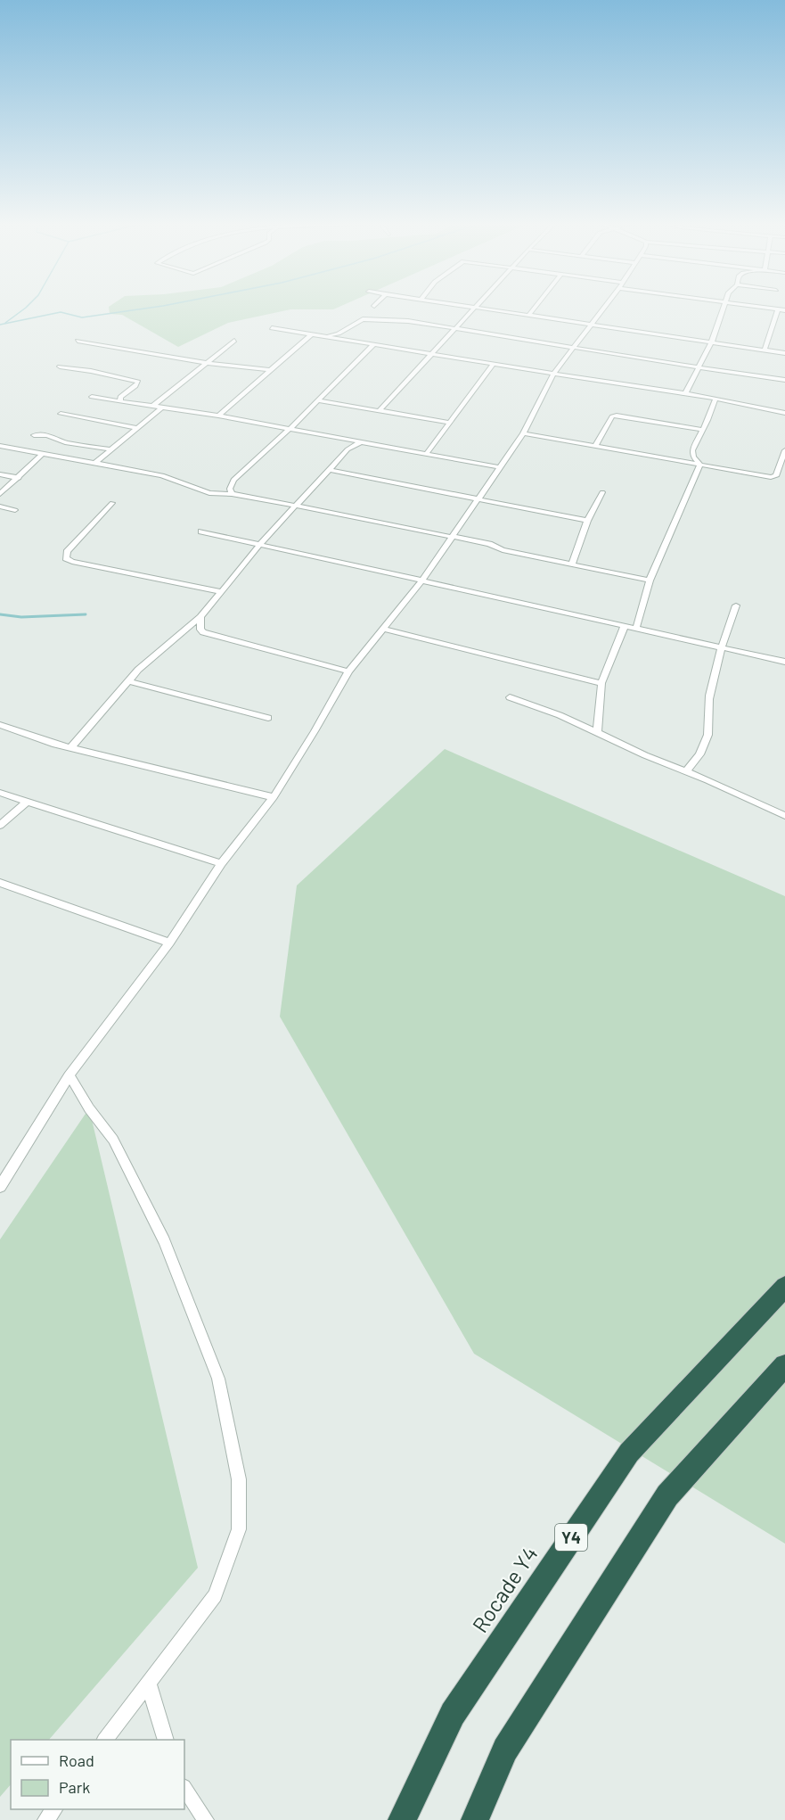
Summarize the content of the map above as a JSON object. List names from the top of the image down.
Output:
{
  "streets": {
    "highway": ["Y4", "Rocade Y4"]
  },
  "legend": ["Road", "Park"]
}
